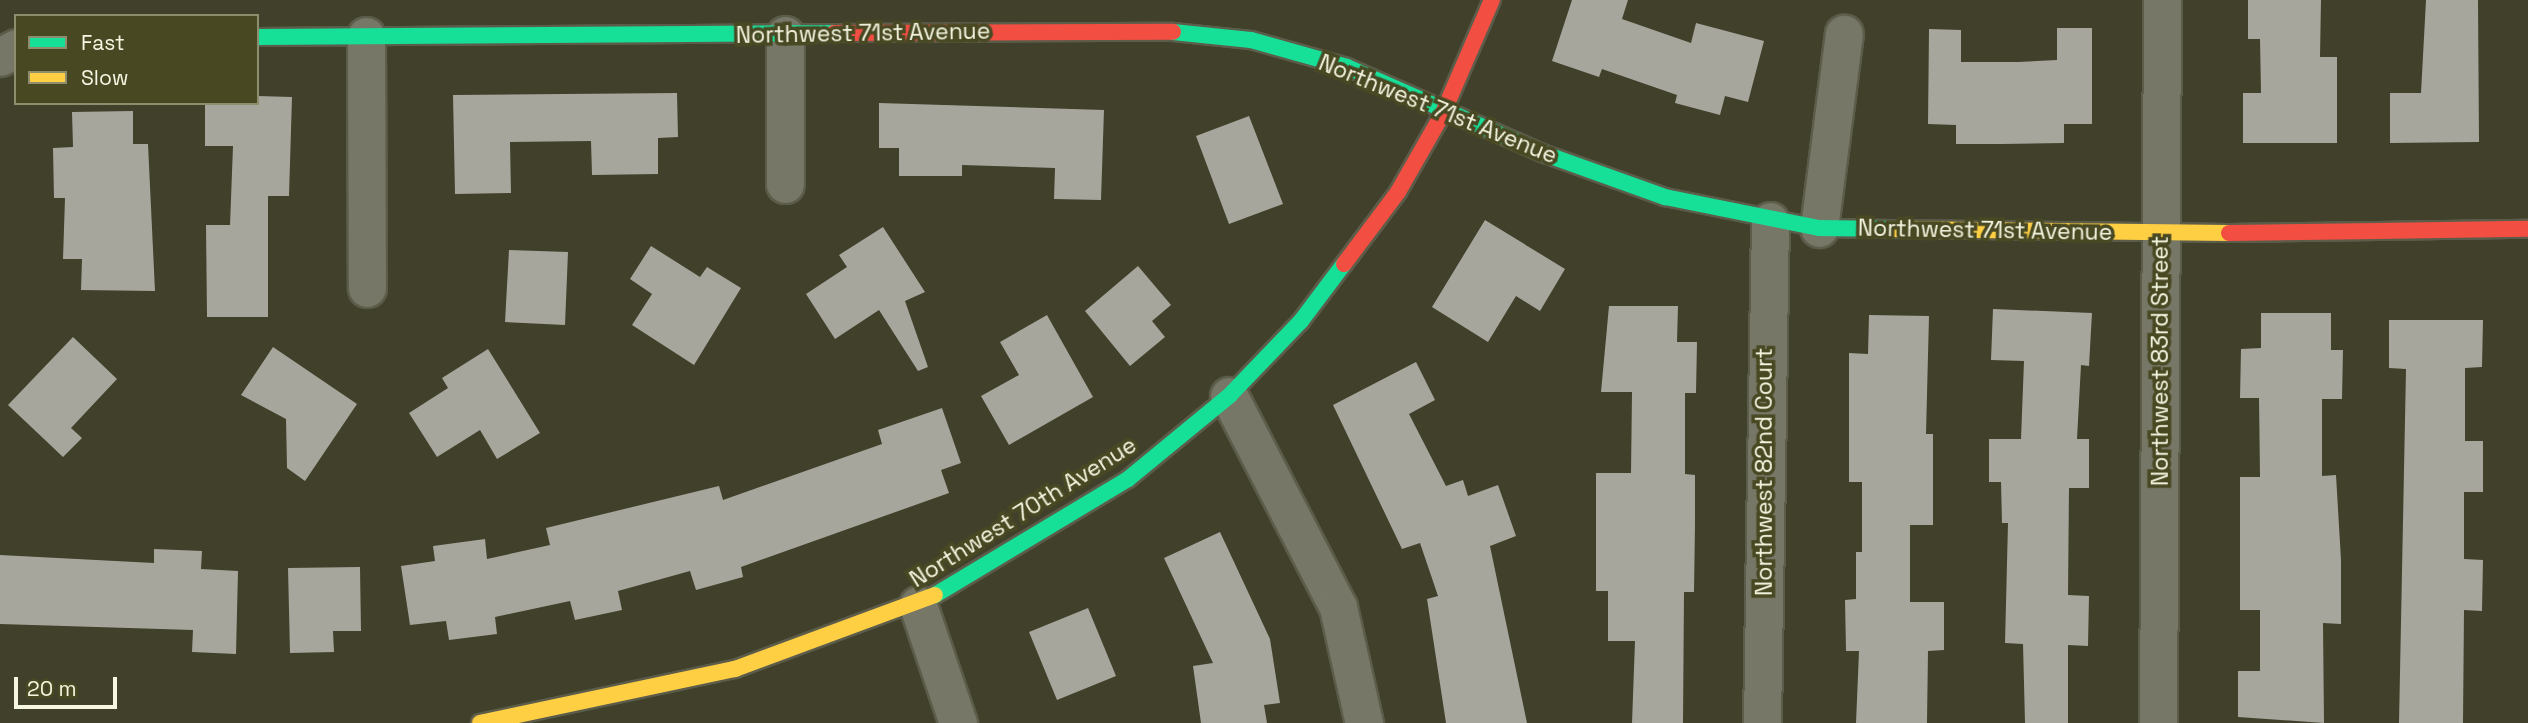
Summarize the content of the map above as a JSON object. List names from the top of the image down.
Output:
{
  "streets": {
    "street": [
      "Northwest 71st Avenue",
      "Northwest 83rd Street",
      "Northwest 82nd Court",
      "Northwest 70th Avenue"
    ]
  },
  "crossings": [
    ["Northwest 71st Avenue", "Northwest 83rd Street"],
    ["Northwest 71st Avenue", "Northwest 82nd Court"],
    ["Northwest 71st Avenue", "Northwest 70th Avenue"]
  ],
  "legend": ["Fast", "Slow"],
  "scale_bar": "20 m"
}
